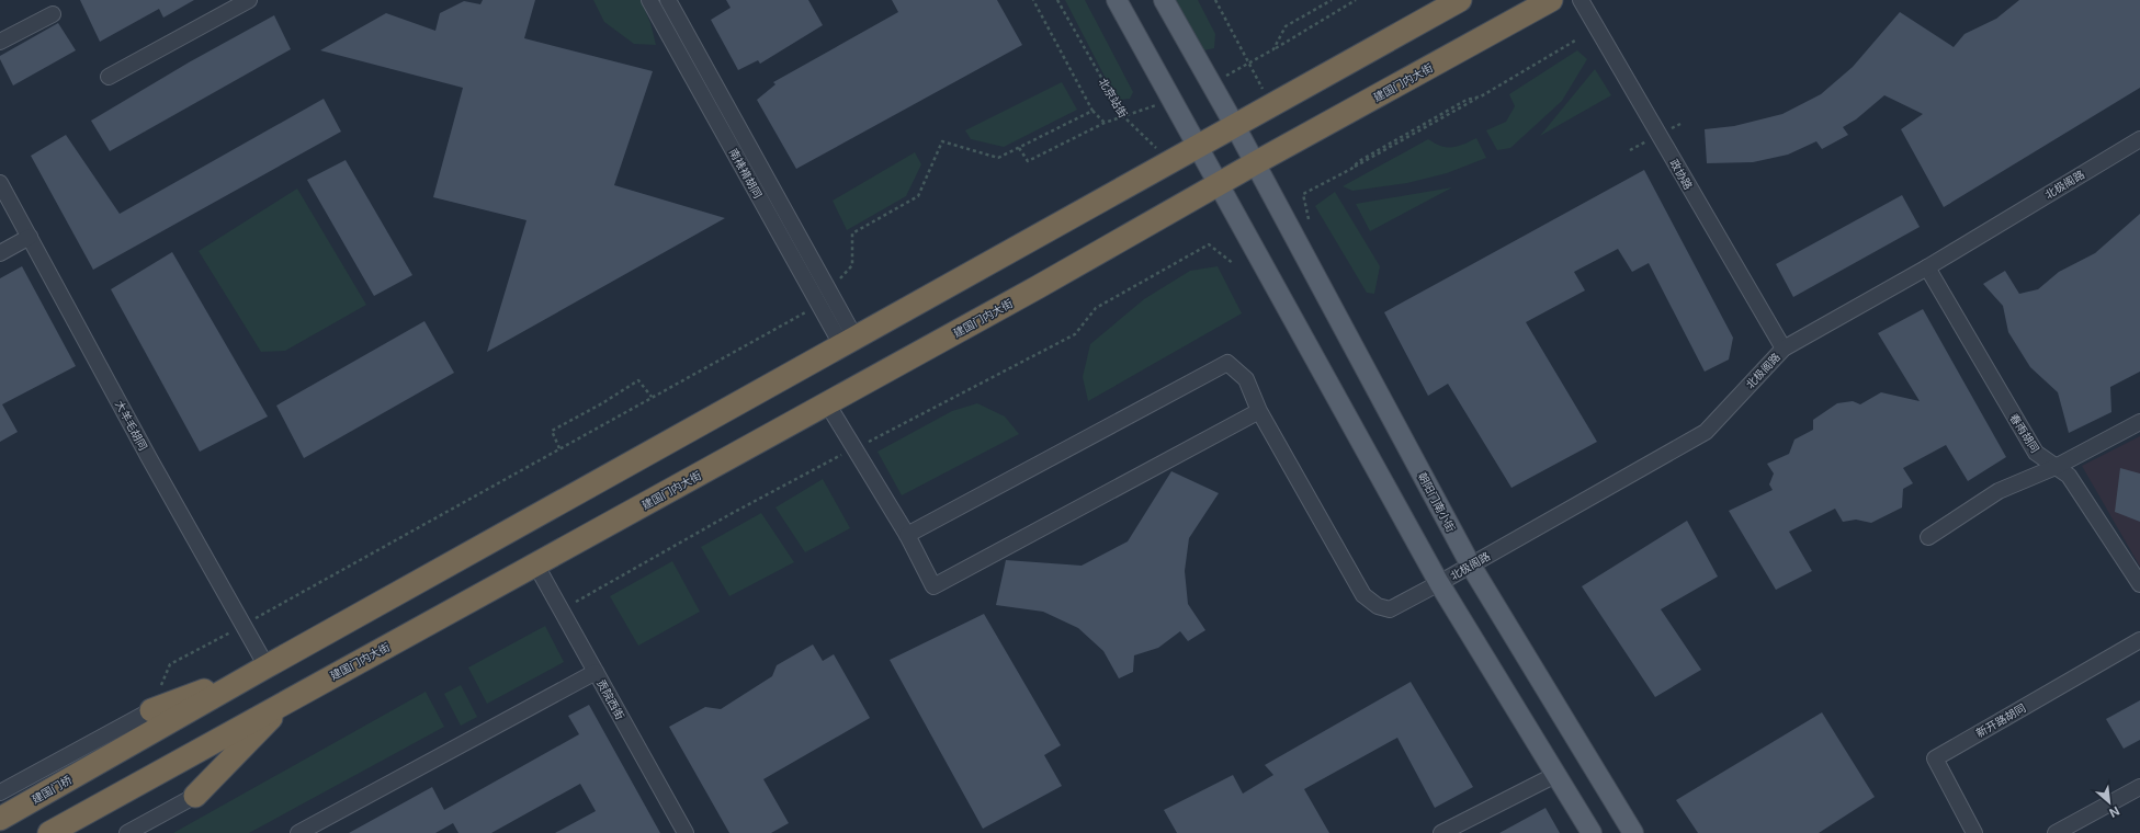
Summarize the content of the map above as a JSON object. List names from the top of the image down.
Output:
{
  "streets": {
    "highway": ["建国门内大街", "建国门桥"],
    "main road": ["朝阳门南小街"],
    "street": [
      "南裱褙胡同",
      "政协路",
      "北极阁路",
      "大羊毛胡同",
      "春雨胡同",
      "贡院西街",
      "新开路胡同"
    ],
    "path": ["北京站街"]
  },
  "crossings": [
    ["建国门内大街", "朝阳门南小街"],
    ["建国门内大街", "贡院西街"],
    ["政协路", "北极阁路"],
    ["北极阁路", "春雨胡同"],
    ["北极阁路", "朝阳门南小街"],
    ["大羊毛胡同", "建国门桥"]
  ],
  "north": "bottom right"
}
